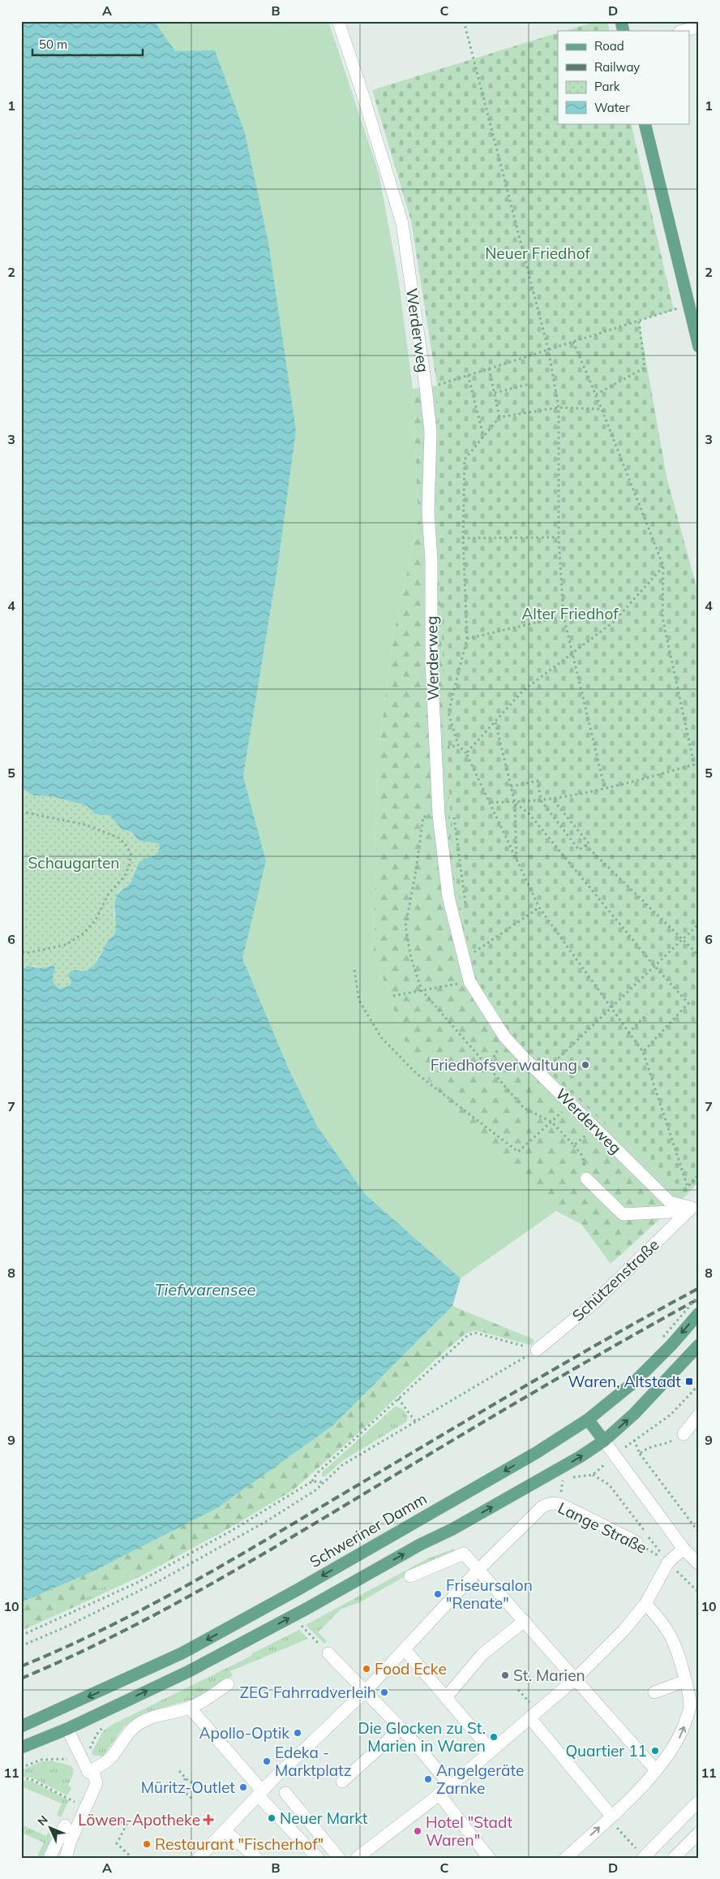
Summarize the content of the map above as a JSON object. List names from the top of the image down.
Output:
{
  "streets": {
    "main road": ["Schweriner Damm"],
    "street": ["Werderweg", "Schützenstraße", "Lange Straße"]
  },
  "crossings": [
    ["Werderweg", "Schützenstraße"]
  ],
  "water": ["Tiefwarensee"],
  "parks": ["Neuer Friedhof", "Alter Friedhof", "Schaugarten"],
  "places": {
    "other": [
      "Friedhofsverwaltung",
      "Friseursalon \"Renate\"",
      "Food Ecke",
      "St. Marien",
      "ZEG Fahrradverleih",
      "Apollo-Optik",
      "Die Glocken zu St. Marien in Waren",
      "Quartier 11",
      "Edeka - Marktplatz",
      "Angelgeräte Zarnke",
      "Müritz-Outlet",
      "Neuer Markt",
      "Hotel \"Stadt Waren\"",
      "Restaurant \"Fischerhof\""
    ],
    "transit": ["Waren, Altstadt"],
    "health": ["Löwen-Apotheke"]
  },
  "legend": [
    "Road",
    "Railway",
    "Park",
    "Water"
  ],
  "scale_bar": "50 m",
  "north": "top left",
  "grid": {
    "columns": [
      "A",
      "B",
      "C",
      "D"
    ],
    "rows": [
      "1",
      "2",
      "3",
      "4",
      "5",
      "6",
      "7",
      "8",
      "9",
      "10",
      "11"
    ]
  }
}
